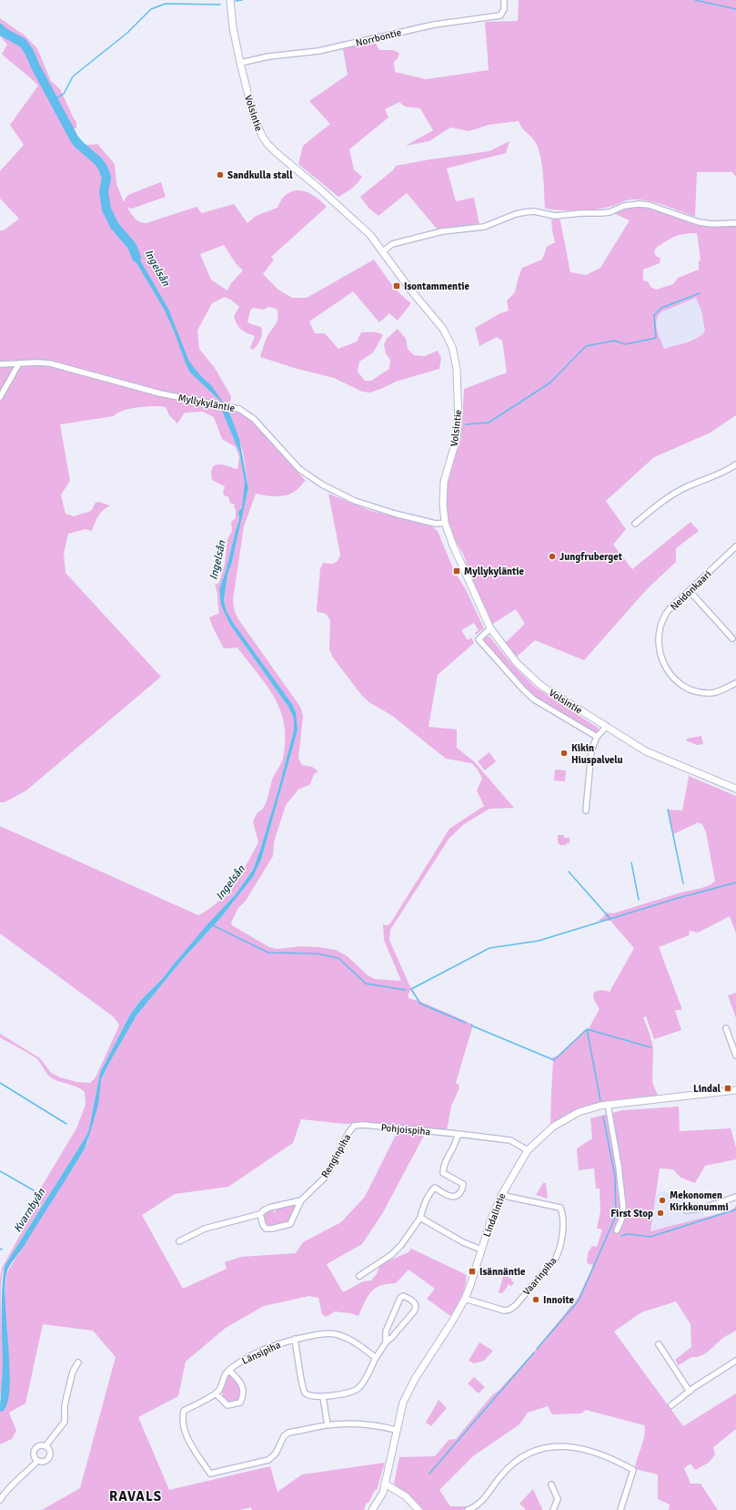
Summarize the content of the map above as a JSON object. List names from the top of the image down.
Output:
{
  "streets": {
    "street": [
      "Norrbontie",
      "Volsintie",
      "Myllykyläntie",
      "Neidonkaari",
      "Pohjoispiha",
      "Renginpiha",
      "Lindalintie",
      "Vaarinpiha",
      "Länsipiha"
    ]
  },
  "crossings": [
    ["Norrbontie", "Volsintie"],
    ["Volsintie", "Myllykyläntie"],
    ["Pohjoispiha", "Renginpiha"],
    ["Pohjoispiha", "Lindalintie"],
    ["Lindalintie", "Vaarinpiha"]
  ],
  "districts": ["RAVALS"],
  "water": ["Ingelsån", "Kvarnbyån"],
  "places": {
    "other": [
      "Sandkulla stall",
      "Jungfruberget",
      "Kikin Hiuspalvelu",
      "Mekonomen Kirkkonummi",
      "First Stop",
      "Innoite"
    ],
    "transit": [
      "Isontammentie",
      "Myllykyläntie",
      "Lindal",
      "Isännäntie"
    ]
  }
}
